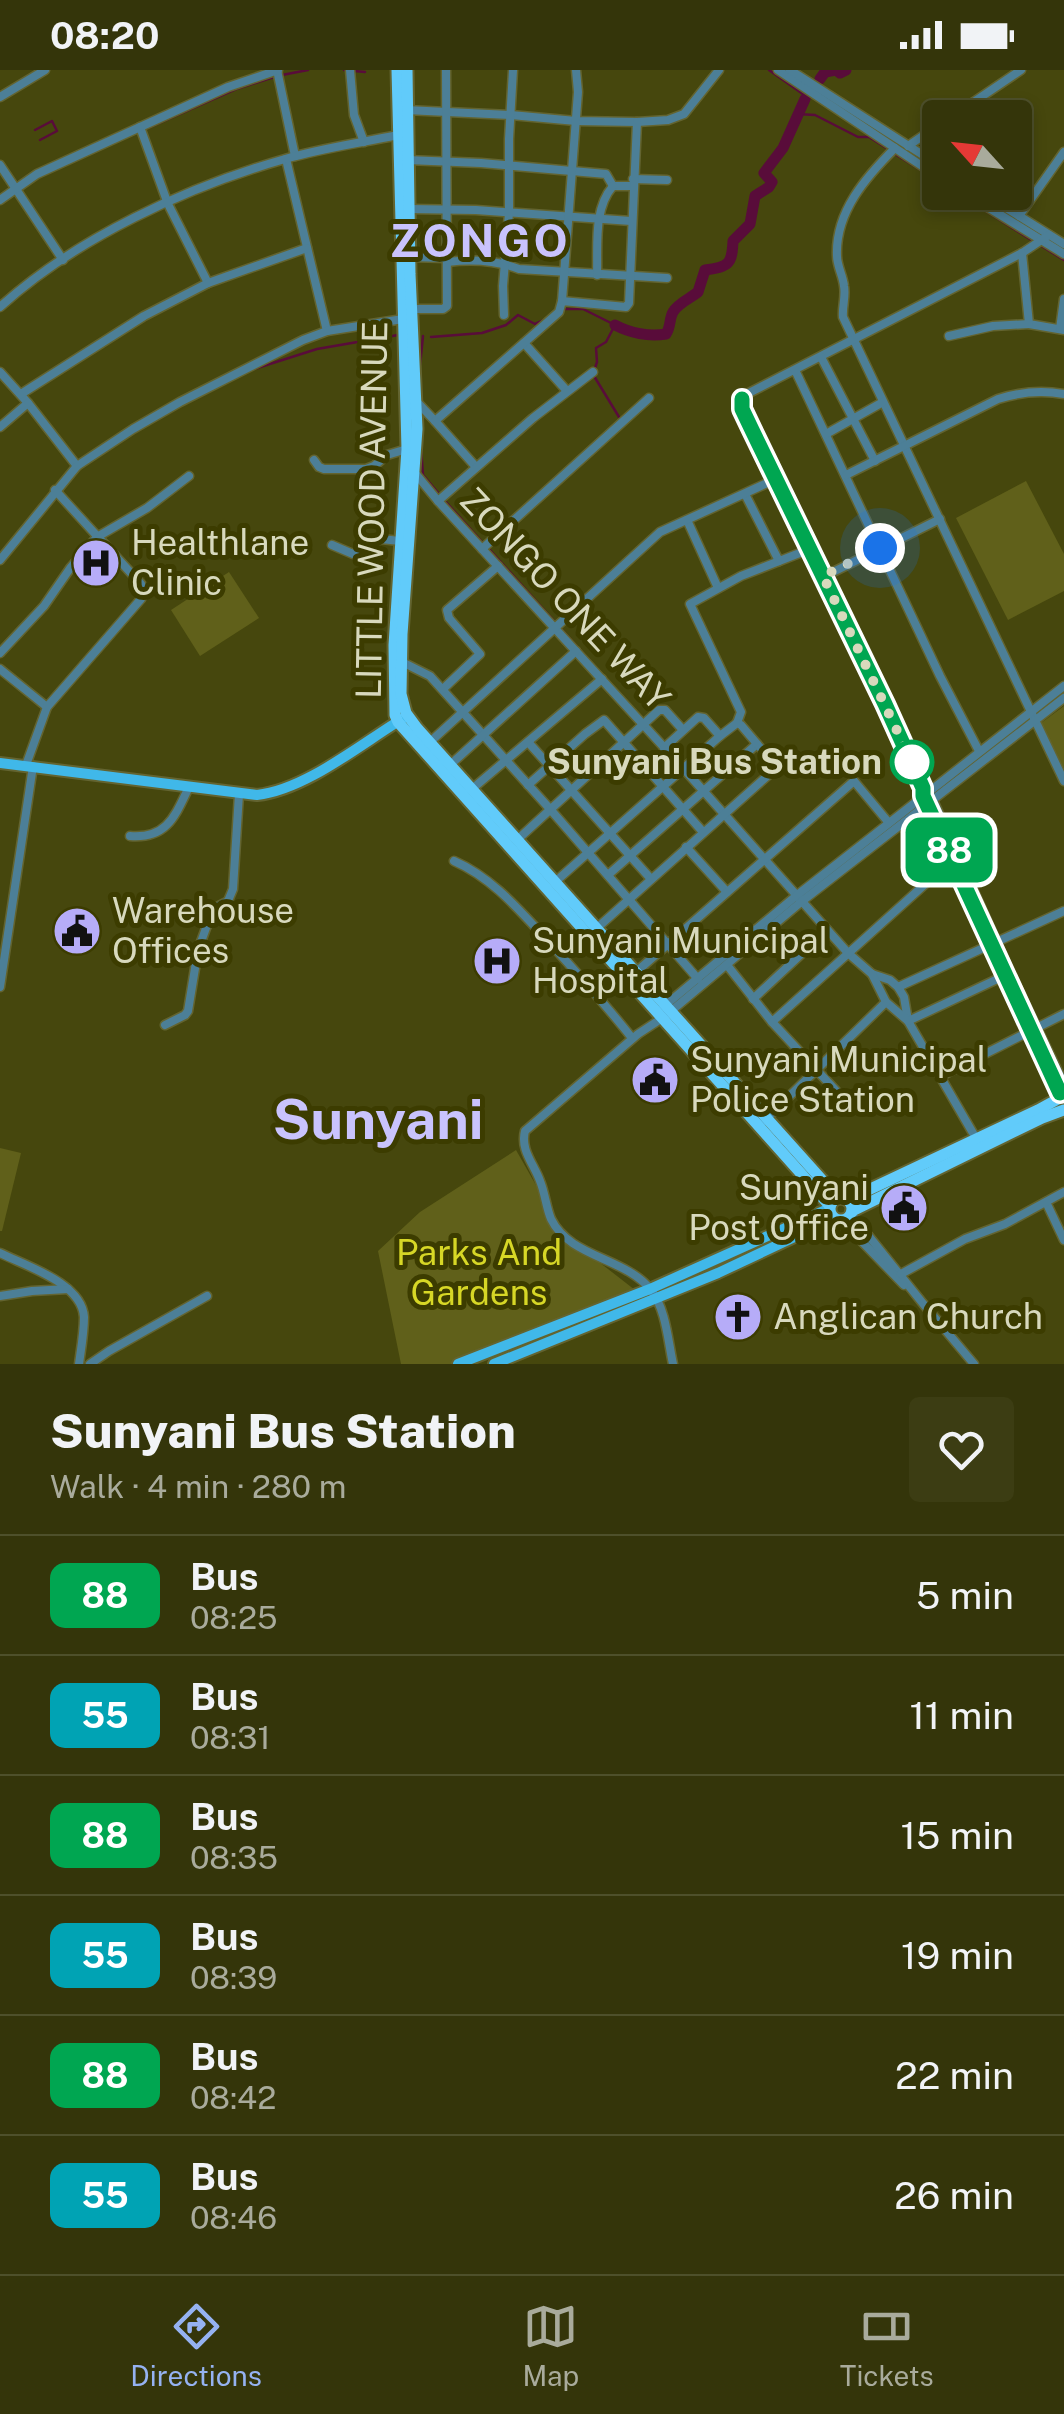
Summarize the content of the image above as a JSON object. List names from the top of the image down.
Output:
{
  "streets": {
    "highway": ["LITTLE WOOD AVENUE"],
    "street": ["ZONGO ONE WAY"]
  },
  "crossings": [
    ["LITTLE WOOD AVENUE", "ZONGO ONE WAY"]
  ],
  "districts": ["ZONGO", "Sunyani"],
  "parks": ["Parks And Gardens"],
  "places": {
    "hospital": ["Healthlane Clinic", "Sunyani Municipal Hospital"],
    "other": ["Sunyani Bus Station"],
    "public building": ["Warehouse Offices", "Sunyani Municipal Police Station", "Sunyani Post Office"],
    "church": ["Anglican Church"]
  },
  "lines": ["bus line 88"],
  "north": "top left",
  "page": {
    "status": "08:20",
    "on_map": "88",
    "heading": ["Sunyani Bus Station", "Walk · 4 min · 280 m"],
    "list": [
      {
        "mark": "88",
        "name": "Bus",
        "note": "08:25",
        "value": "5 min"
      },
      {
        "mark": "55",
        "name": "Bus",
        "note": "08:31",
        "value": "11 min"
      },
      {
        "mark": "88",
        "name": "Bus",
        "note": "08:35",
        "value": "15 min"
      },
      {
        "mark": "55",
        "name": "Bus",
        "note": "08:39",
        "value": "19 min"
      },
      {
        "mark": "88",
        "name": "Bus",
        "note": "08:42",
        "value": "22 min"
      },
      {
        "mark": "55",
        "name": "Bus",
        "note": "08:46",
        "value": "26 min"
      }
    ],
    "tabs": ["Directions", "Map", "Tickets"]
  }
}
